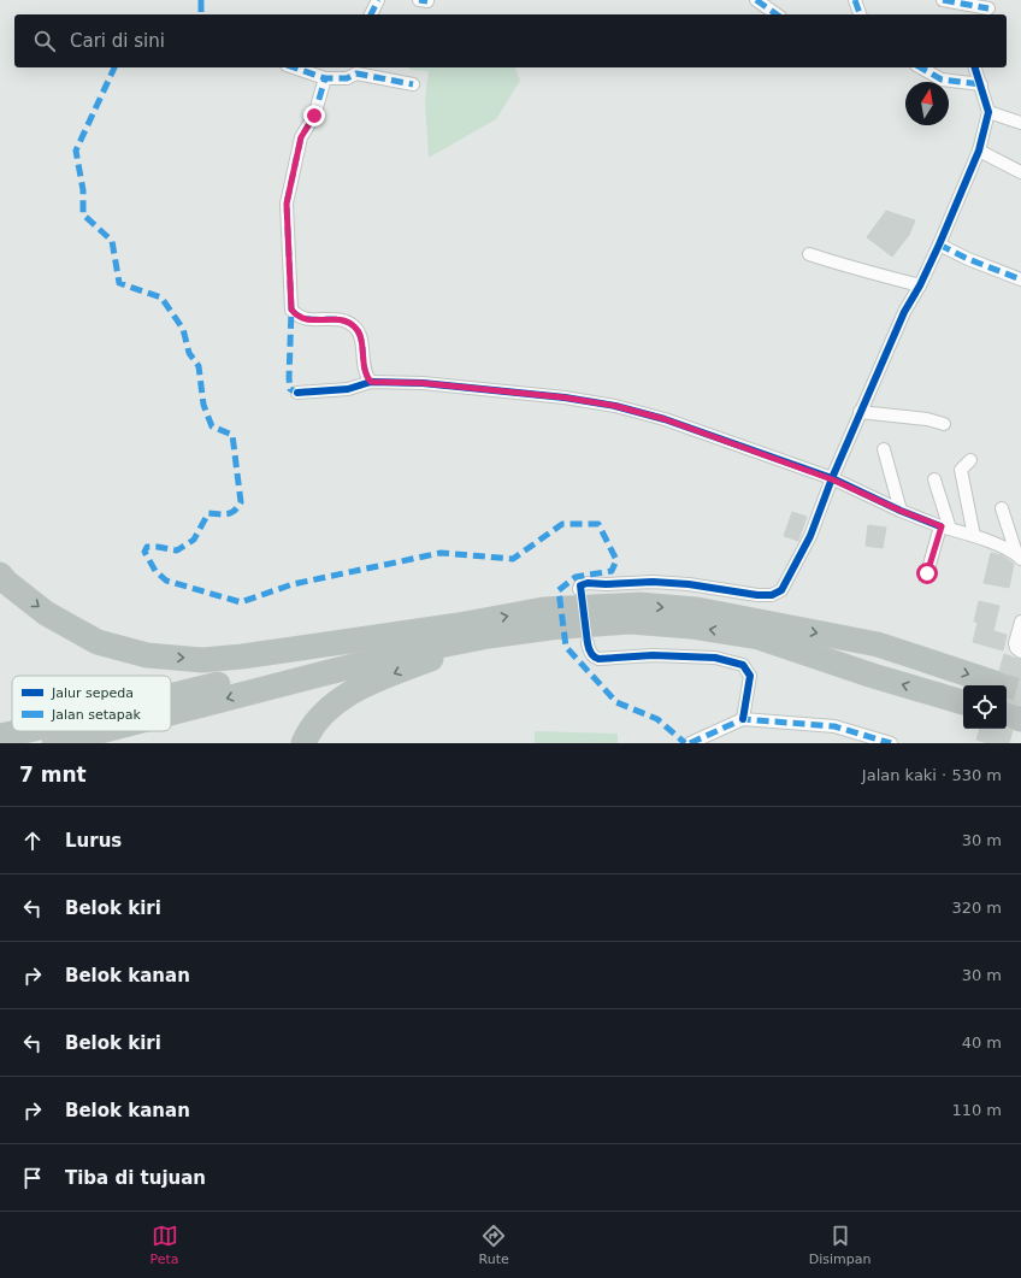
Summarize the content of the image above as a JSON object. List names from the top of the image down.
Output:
{
  "legend": ["Jalur sepeda", "Jalan setapak"],
  "north": "top",
  "page": {
    "search": "Cari di sini",
    "heading": ["7 mnt", "Jalan kaki · 530 m"],
    "list": [
      ["Lurus", "30 m"],
      ["Belok kiri", "320 m"],
      ["Belok kanan", "30 m"],
      ["Belok kiri", "40 m"],
      ["Belok kanan", "110 m"],
      "Tiba di tujuan"
    ],
    "nav": ["Peta", "Rute", "Disimpan"]
  }
}
